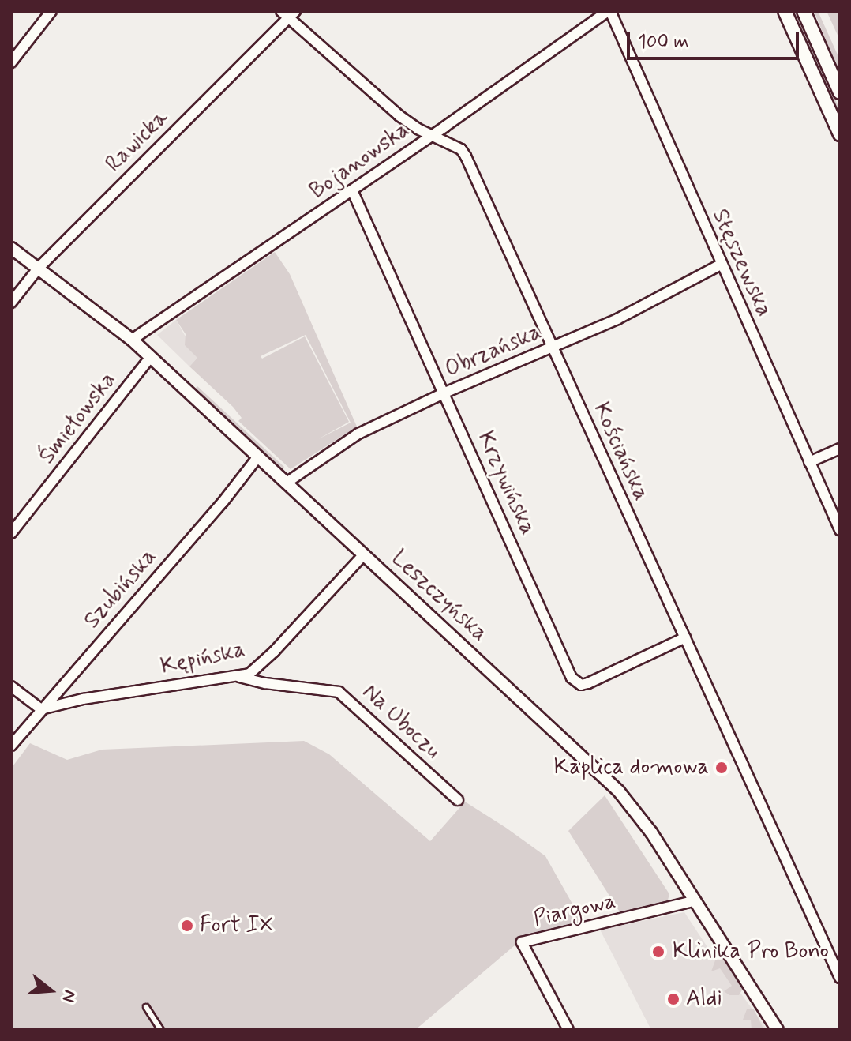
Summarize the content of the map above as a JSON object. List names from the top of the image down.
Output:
{
  "streets": {
    "street": [
      "Rawicka",
      "Bojanowska",
      "Stęszewska",
      "Obrzańska",
      "Śmiełowska",
      "Kościańska",
      "Krzywińska",
      "Szubińska",
      "Leszczyńska",
      "Kępińska",
      "Na Uboczu",
      "Piargowa"
    ]
  },
  "crossings": [
    ["Rawicka", "Kościańska"],
    ["Rawicka", "Leszczyńska"],
    ["Bojanowska", "Stęszewska"],
    ["Bojanowska", "Kościańska"],
    ["Bojanowska", "Krzywińska"],
    ["Bojanowska", "Leszczyńska"],
    ["Stęszewska", "Obrzańska"],
    ["Obrzańska", "Kościańska"],
    ["Obrzańska", "Krzywińska"],
    ["Obrzańska", "Leszczyńska"],
    ["Śmiełowska", "Leszczyńska"],
    ["Kościańska", "Krzywińska"],
    ["Szubińska", "Leszczyńska"],
    ["Szubińska", "Kępińska"],
    ["Leszczyńska", "Kępińska"],
    ["Leszczyńska", "Piargowa"],
    ["Kępińska", "Na Uboczu"]
  ],
  "places": [
    "Kaplica domowa",
    "Fort IX",
    "Klinika Pro Bono",
    "Aldi"
  ],
  "scale_bar": "100 m",
  "north": "right"
}
